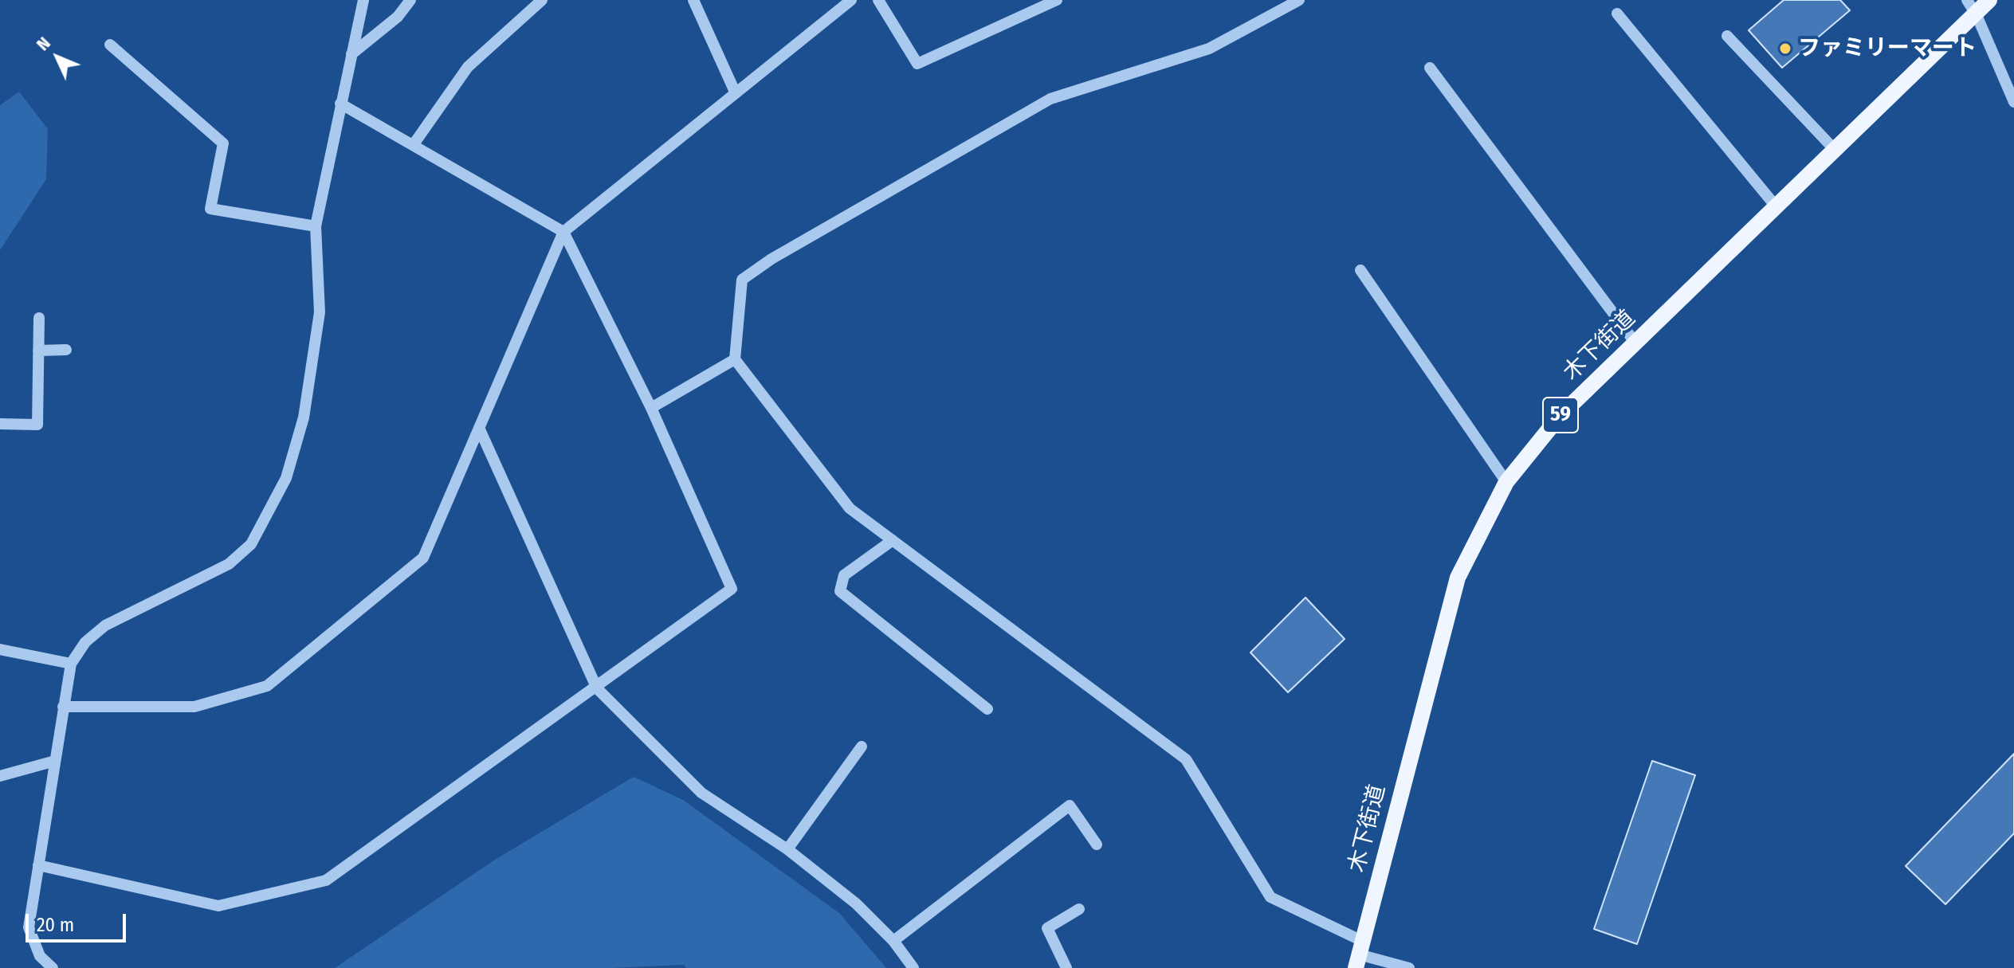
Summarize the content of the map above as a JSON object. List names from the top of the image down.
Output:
{
  "streets": {
    "main road": ["木下街道", "59"]
  },
  "places": ["ファミリーマート"],
  "scale_bar": "20 m",
  "north": "top left"
}
